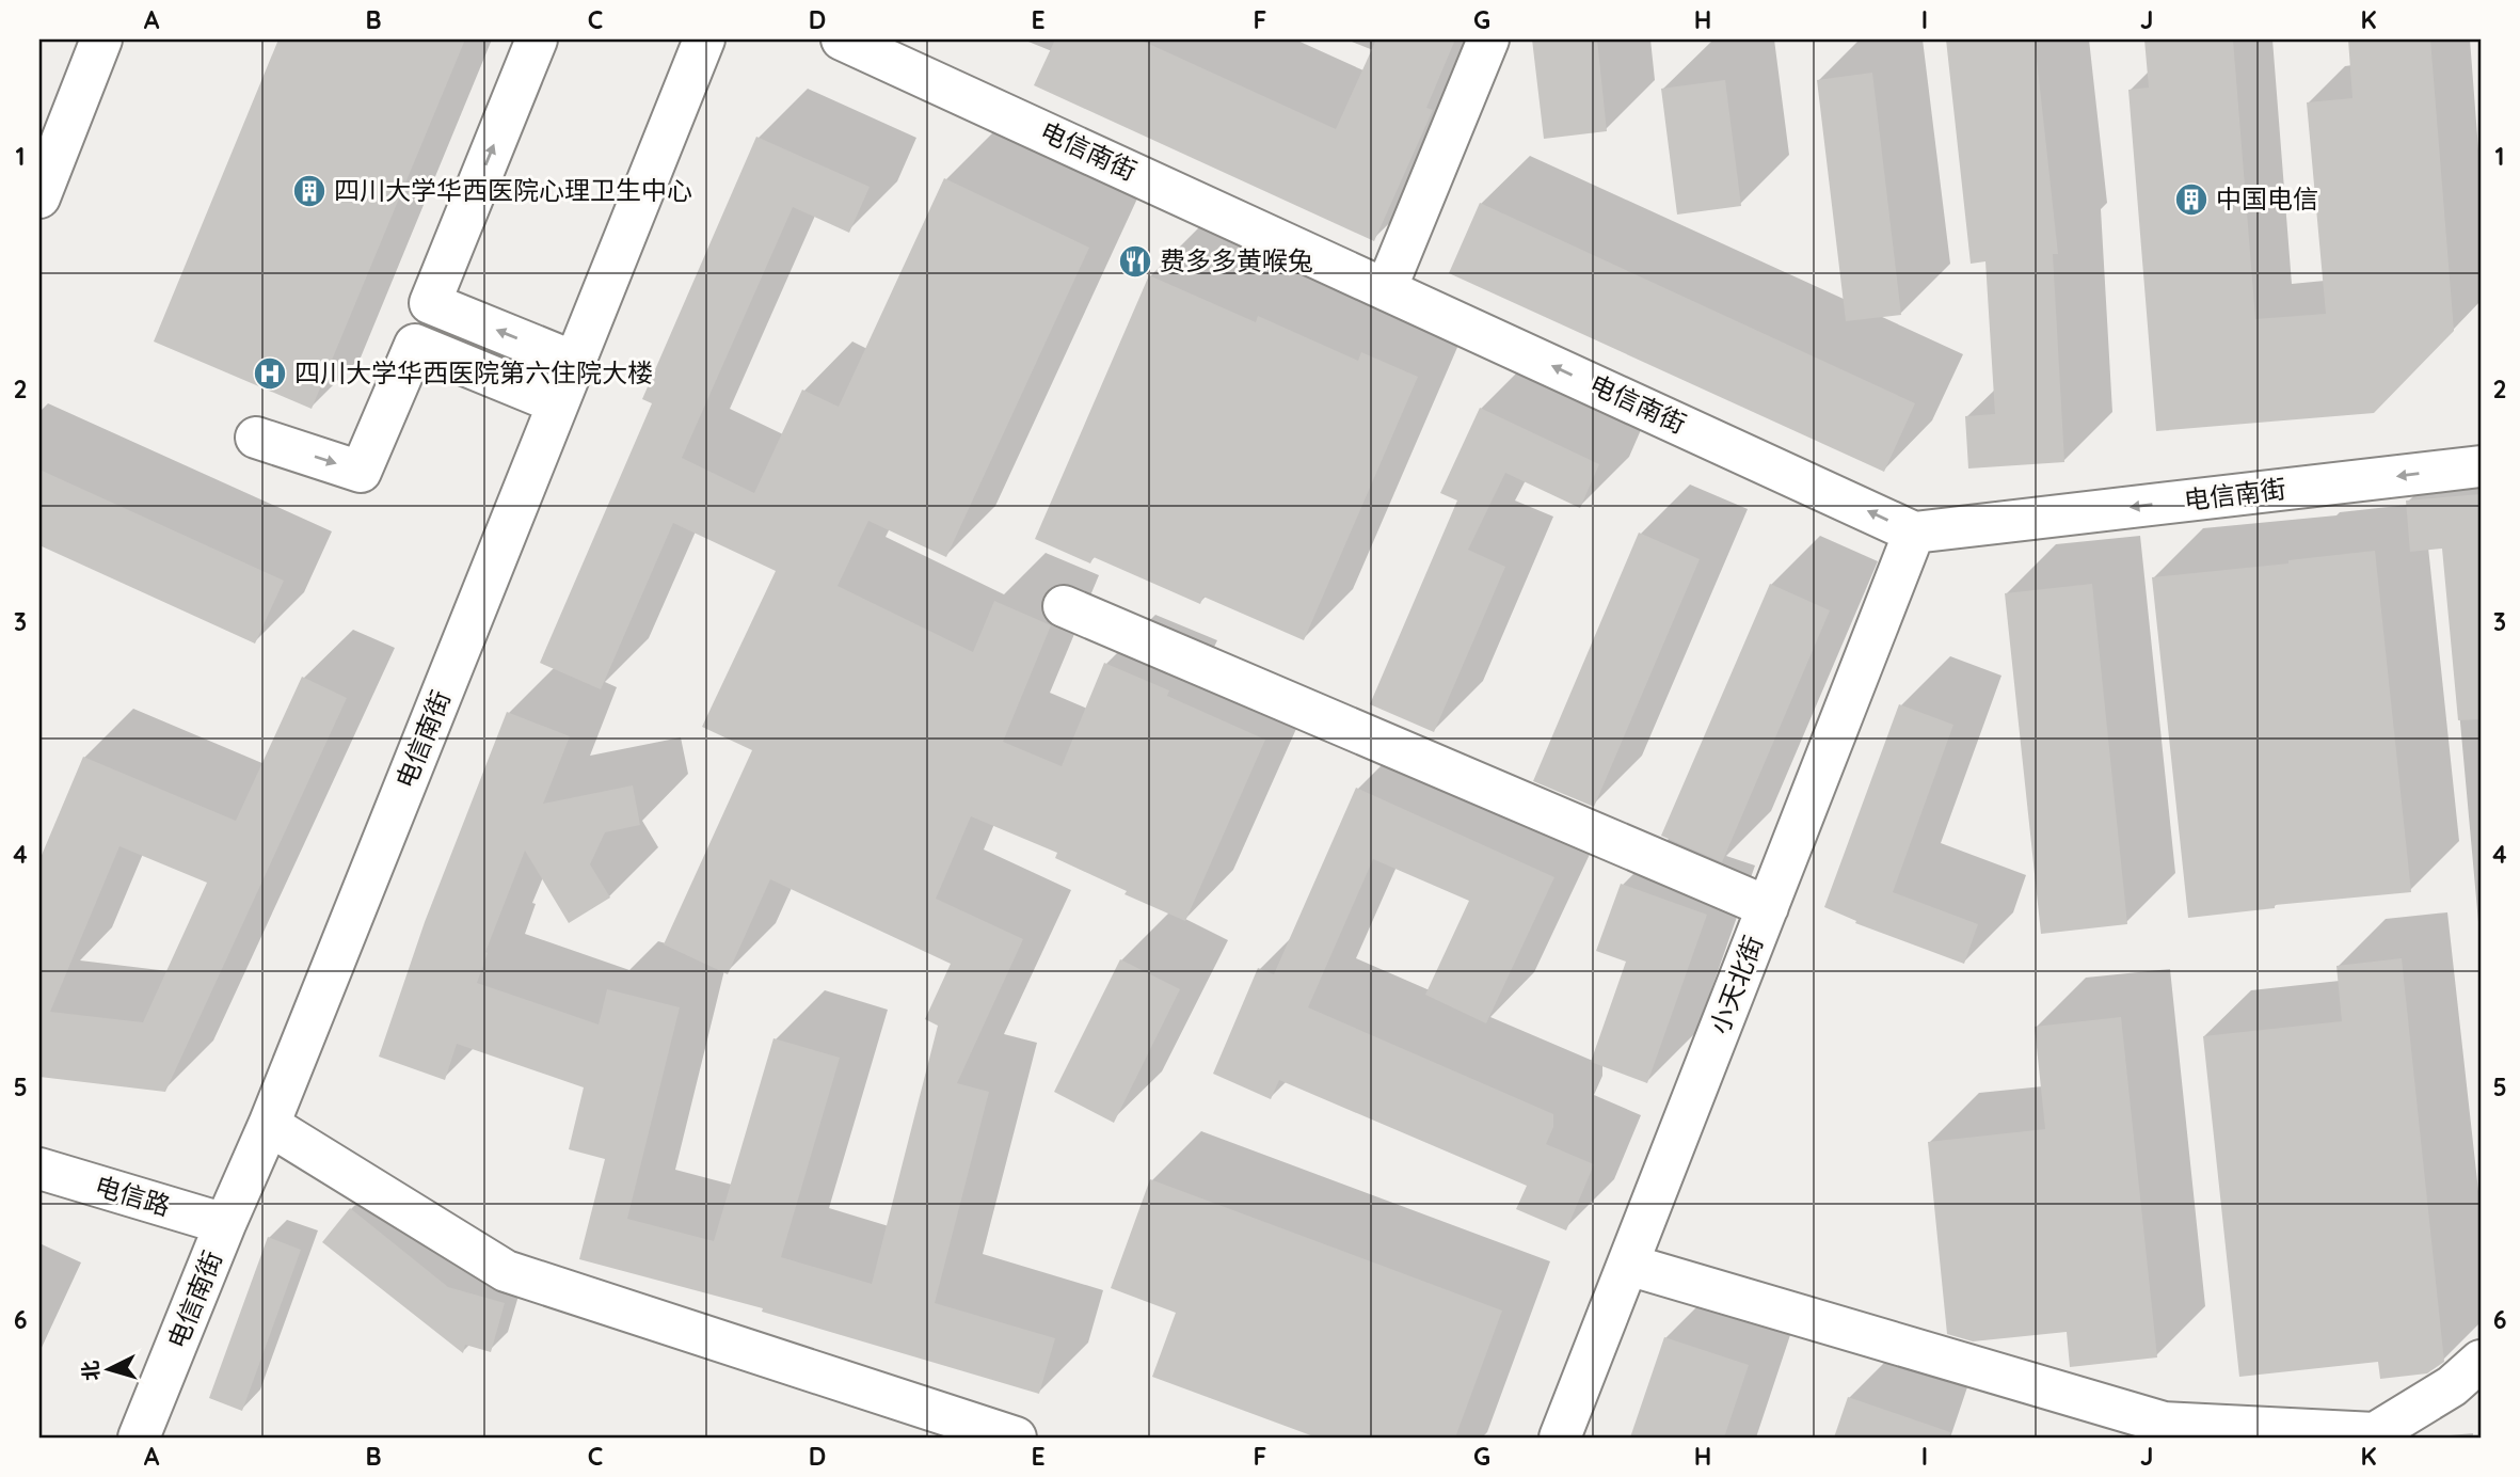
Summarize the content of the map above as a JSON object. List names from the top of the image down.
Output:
{
  "streets": {
    "street": ["电信南街", "小天北街", "电信路"]
  },
  "crossings": [
    ["电信南街", "小天北街"],
    ["电信南街", "电信路"]
  ],
  "places": {
    "building": ["四川大学华西医院心理卫生中心", "中国电信"],
    "restaurant": ["费多多黄喉兔"],
    "hospital": ["四川大学华西医院第六住院大楼"]
  },
  "north": "left",
  "grid": {
    "columns": [
      "A",
      "B",
      "C",
      "D",
      "E",
      "F",
      "G",
      "H",
      "I",
      "J",
      "K"
    ],
    "rows": [
      "1",
      "2",
      "3",
      "4",
      "5",
      "6"
    ]
  }
}
